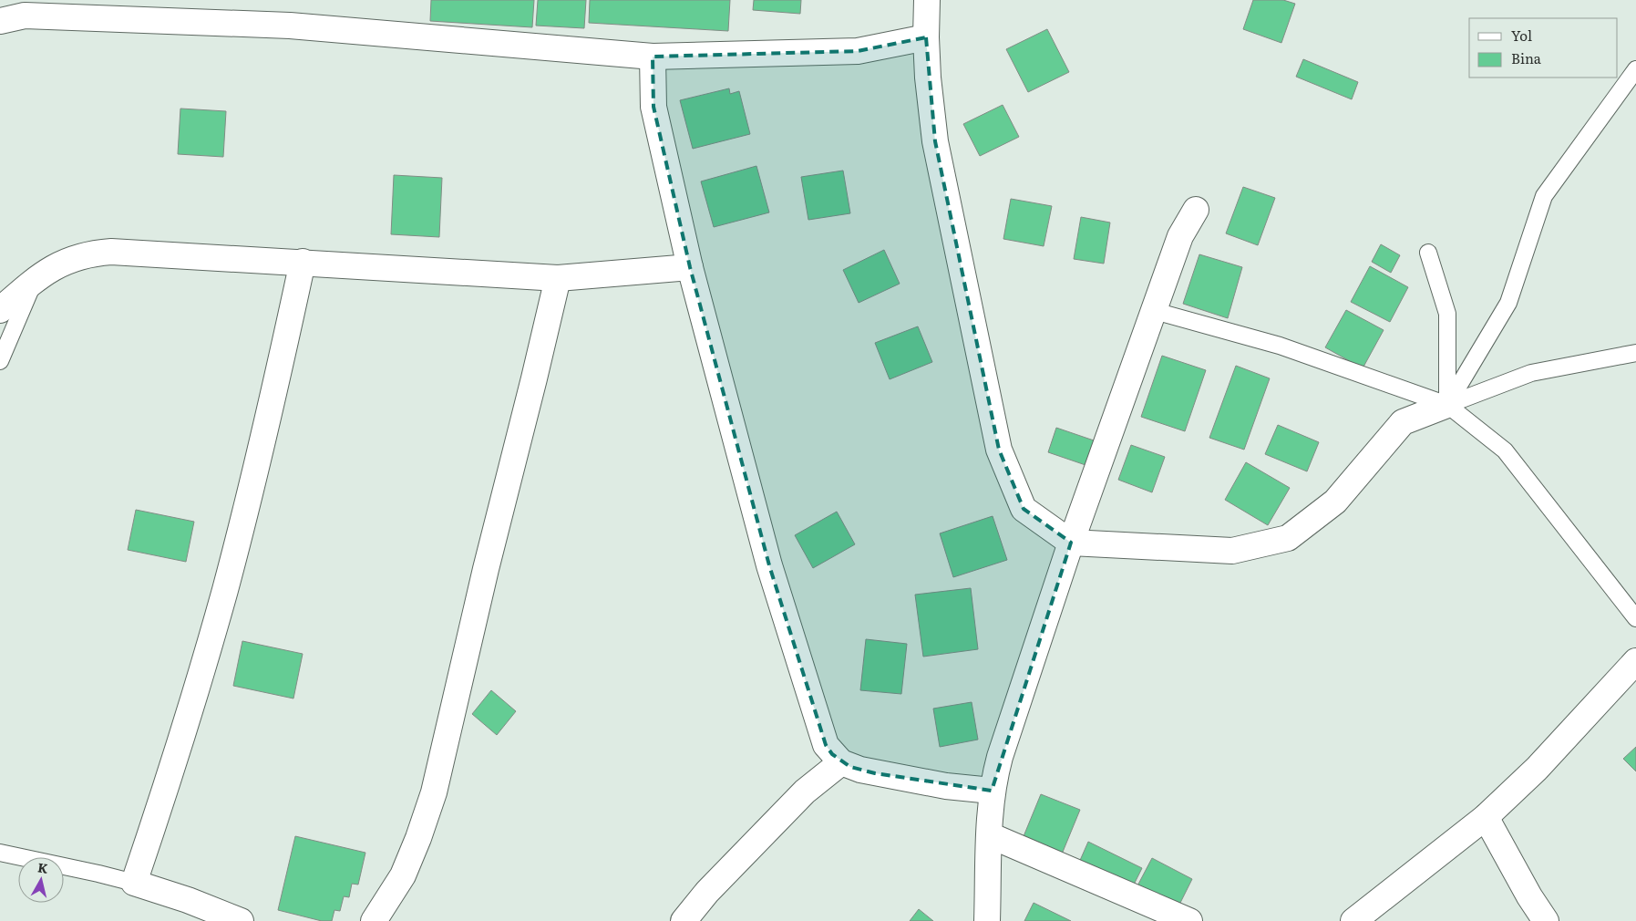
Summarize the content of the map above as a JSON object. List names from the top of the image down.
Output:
{
  "legend": ["Yol", "Bina"],
  "north": "top"
}
